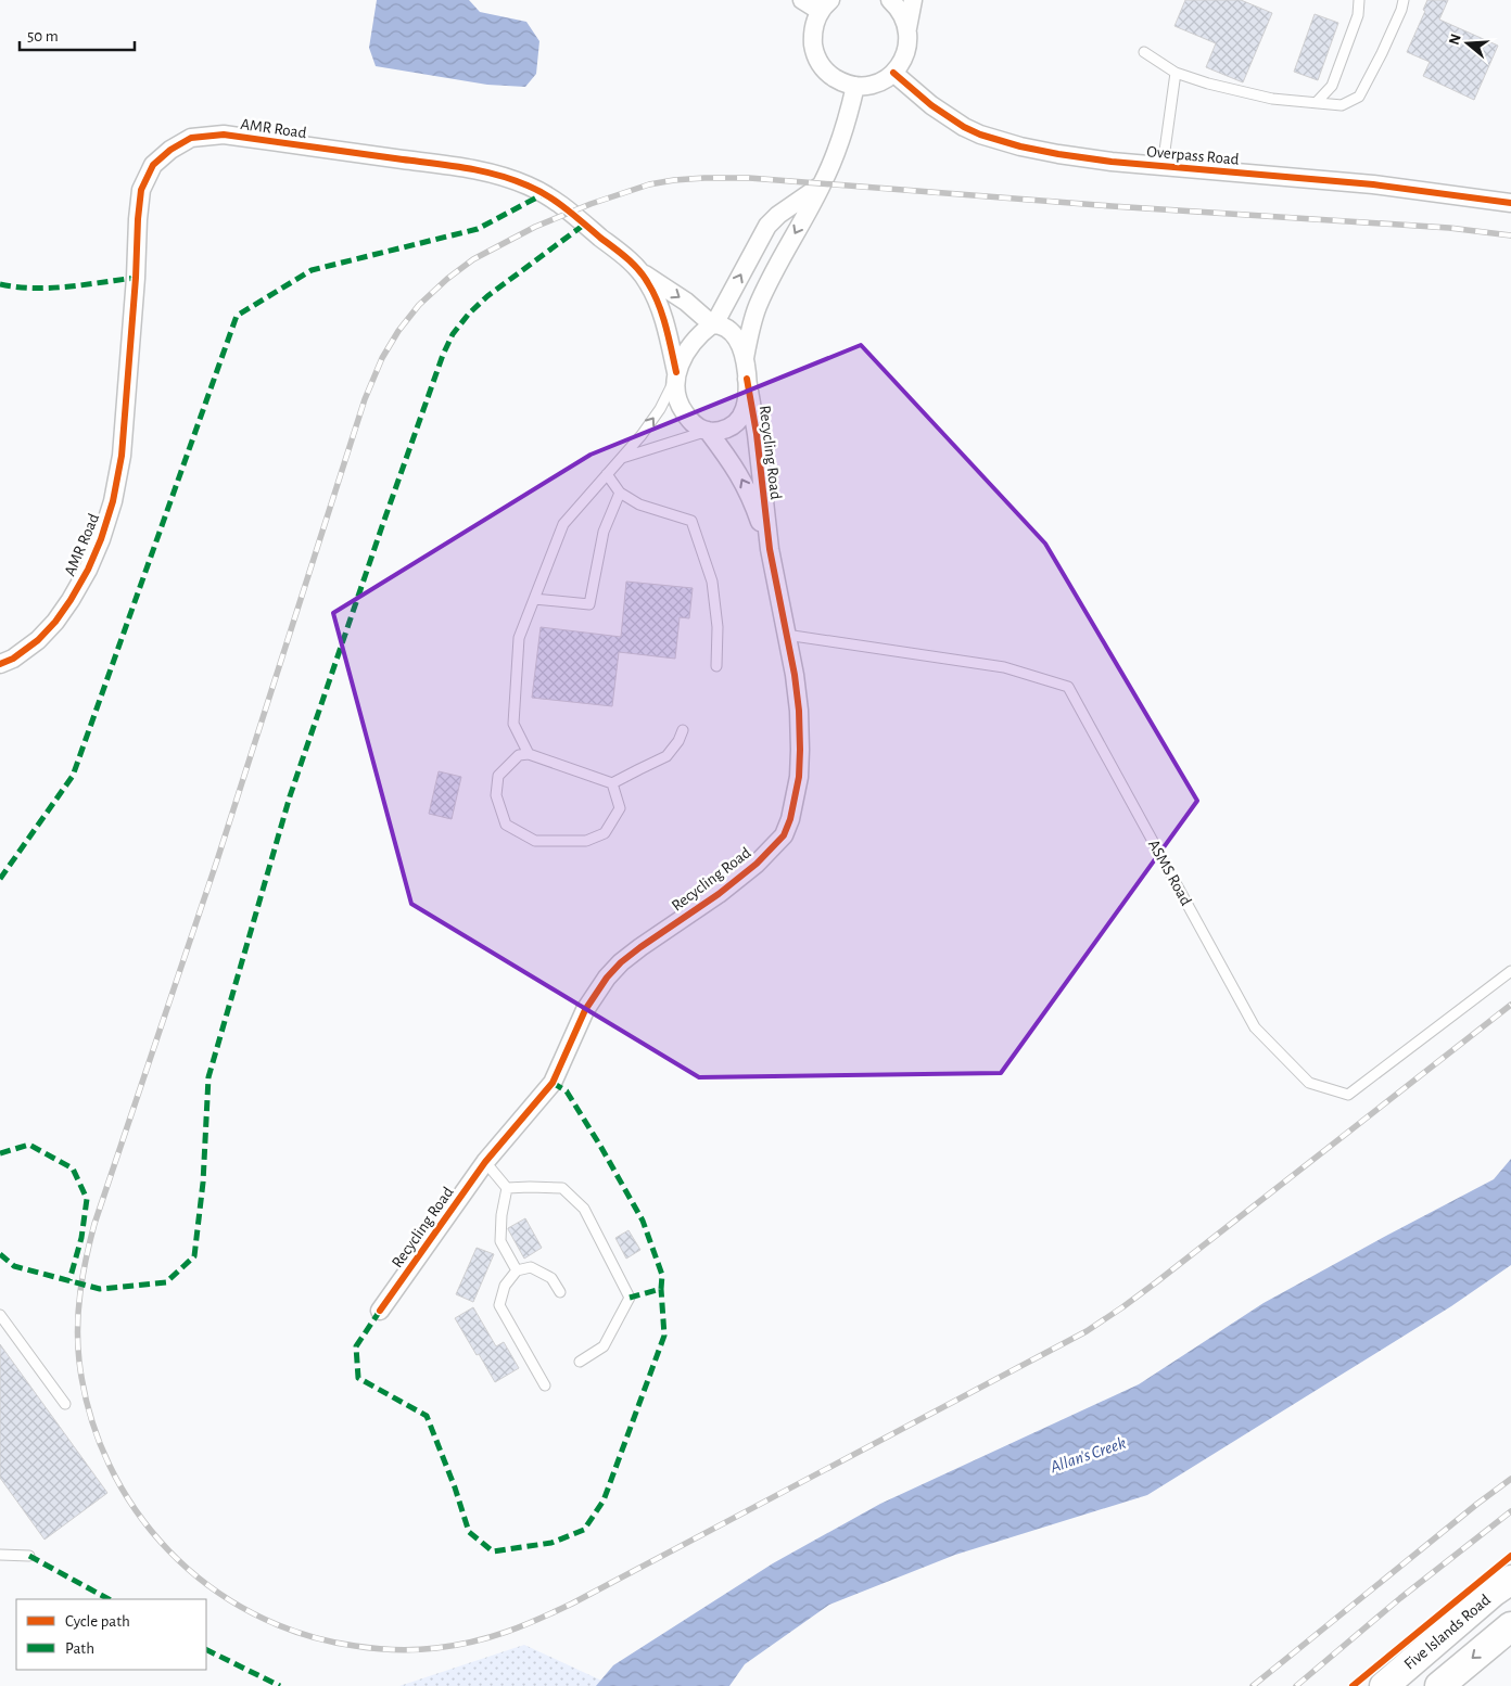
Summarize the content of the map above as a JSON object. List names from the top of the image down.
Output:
{
  "streets": {
    "main road": ["Five Islands Road"],
    "street": ["AMR Road", "Overpass Road", "Recycling Road"],
    "lane": ["ASMS Road"]
  },
  "crossings": [
    ["AMR Road", "Recycling Road"],
    ["Recycling Road", "ASMS Road"]
  ],
  "water": ["Allan's Creek"],
  "legend": ["Cycle path", "Path"],
  "scale_bar": "50 m",
  "north": "left"
}
